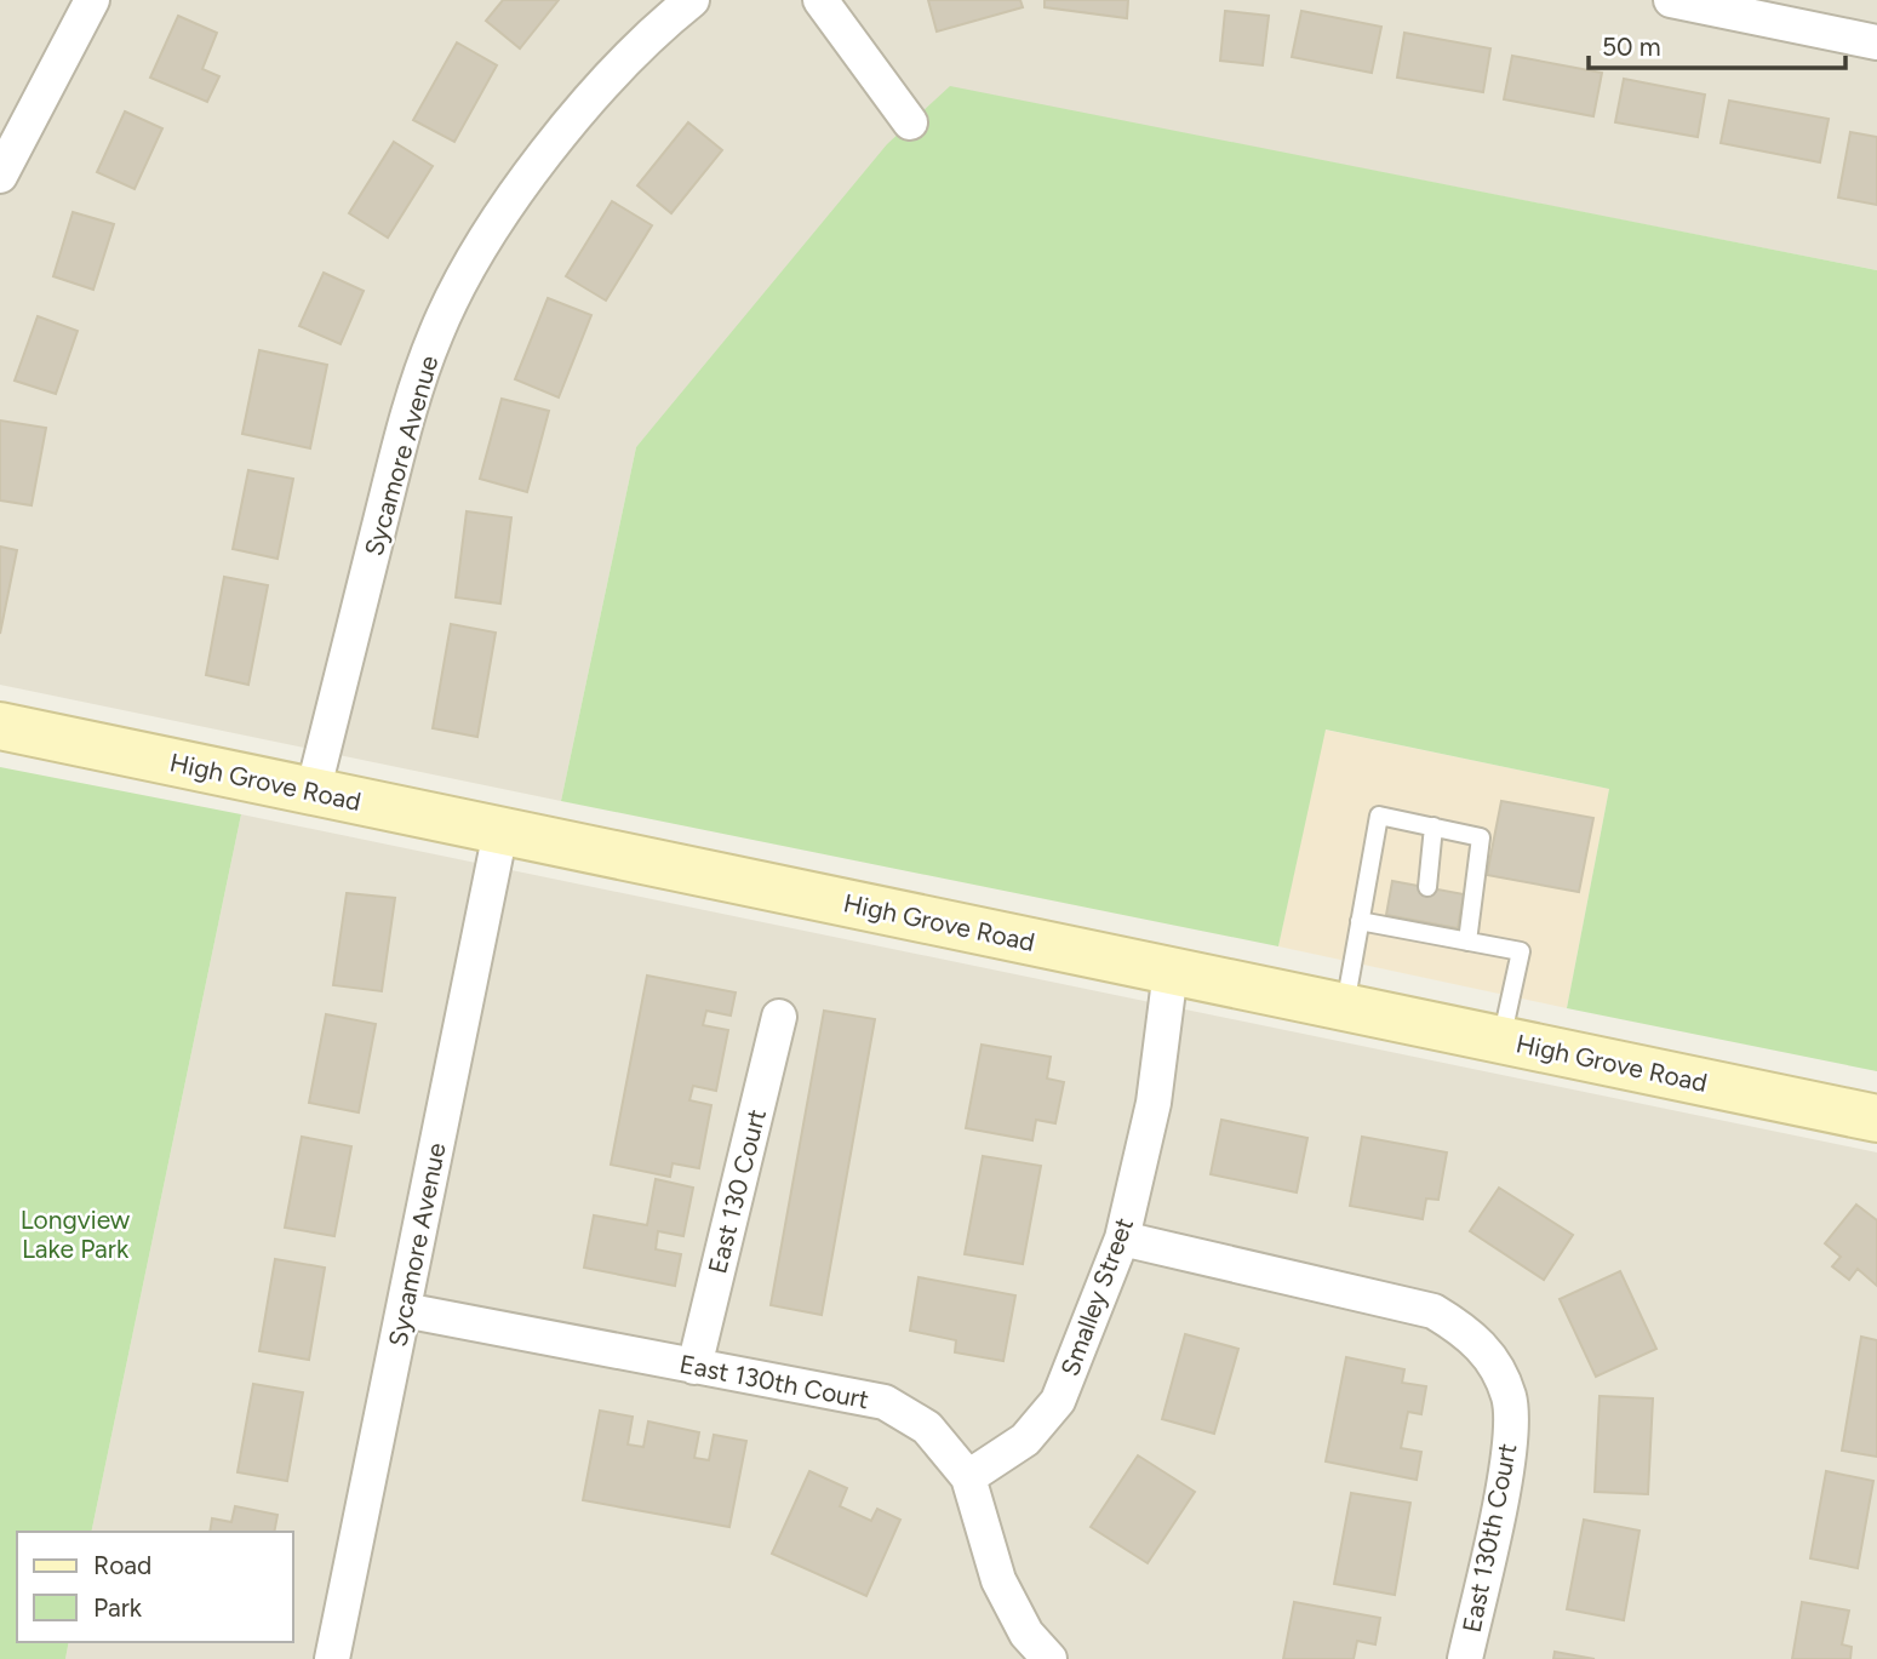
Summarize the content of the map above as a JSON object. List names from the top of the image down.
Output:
{
  "streets": {
    "main road": ["High Grove Road"],
    "street": [
      "Sycamore Avenue",
      "East 130 Court",
      "Smalley Street",
      "East 130th Court"
    ]
  },
  "crossings": [
    ["Sycamore Avenue", "High Grove Road"],
    ["Sycamore Avenue", "East 130th Court"],
    ["High Grove Road", "Smalley Street"],
    ["East 130 Court", "East 130th Court"],
    ["Smalley Street", "East 130th Court"]
  ],
  "parks": ["Longview Lake Park"],
  "legend": ["Road", "Park"],
  "scale_bar": "50 m"
}
